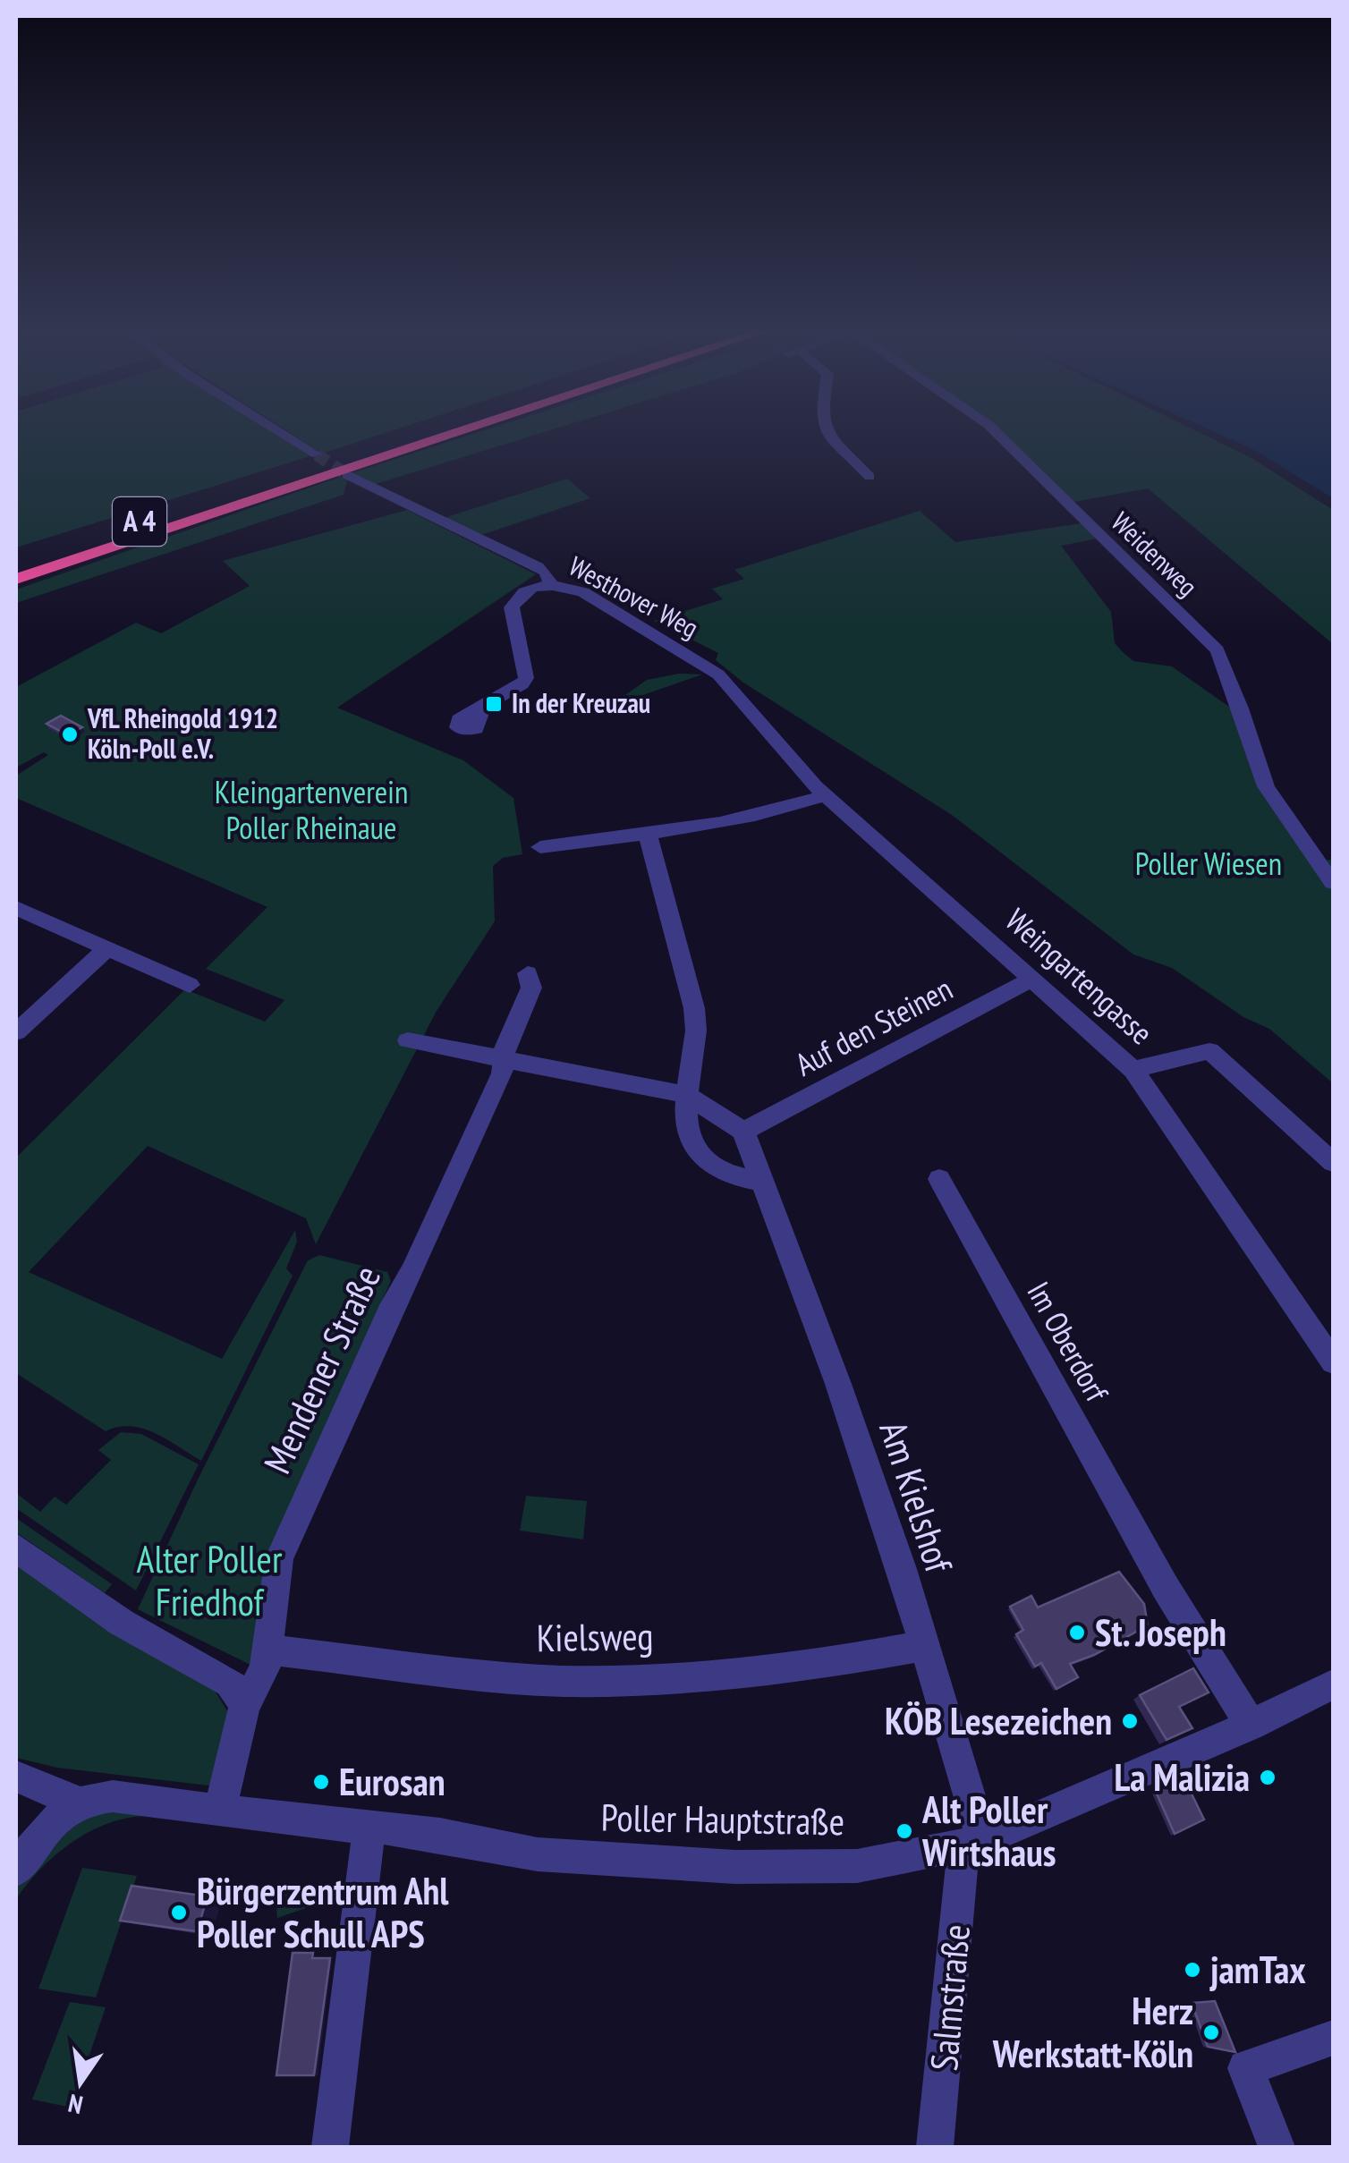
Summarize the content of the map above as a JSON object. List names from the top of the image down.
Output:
{
  "streets": {
    "highway": ["A 4"],
    "street": [
      "Weidenweg",
      "Westhover Weg",
      "Weingartengasse",
      "Auf den Steinen",
      "Im Oberdorf",
      "Mendener Straße",
      "Am Kielshof",
      "Kielsweg",
      "Poller Hauptstraße",
      "Salmstraße"
    ]
  },
  "crossings": [
    ["Westhover Weg", "Weingartengasse"],
    ["Weingartengasse", "Auf den Steinen"],
    ["Auf den Steinen", "Am Kielshof"],
    ["Im Oberdorf", "Poller Hauptstraße"],
    ["Mendener Straße", "Kielsweg"],
    ["Mendener Straße", "Poller Hauptstraße"],
    ["Am Kielshof", "Kielsweg"],
    ["Am Kielshof", "Poller Hauptstraße"],
    ["Am Kielshof", "Salmstraße"],
    ["Poller Hauptstraße", "Salmstraße"]
  ],
  "parks": ["Kleingartenverein Poller Rheinaue", "Poller Wiesen", "Alter Poller Friedhof"],
  "places": {
    "transit": ["In der Kreuzau"],
    "other": [
      "VfL Rheingold 1912 Köln-Poll e.V.",
      "St. Joseph",
      "KÖB Lesezeichen",
      "La Malizia",
      "Eurosan",
      "Alt Poller Wirtshaus",
      "Bürgerzentrum Ahl Poller Schull APS",
      "jamTax",
      "Herz Werkstatt-Köln"
    ]
  },
  "north": "bottom"
}
